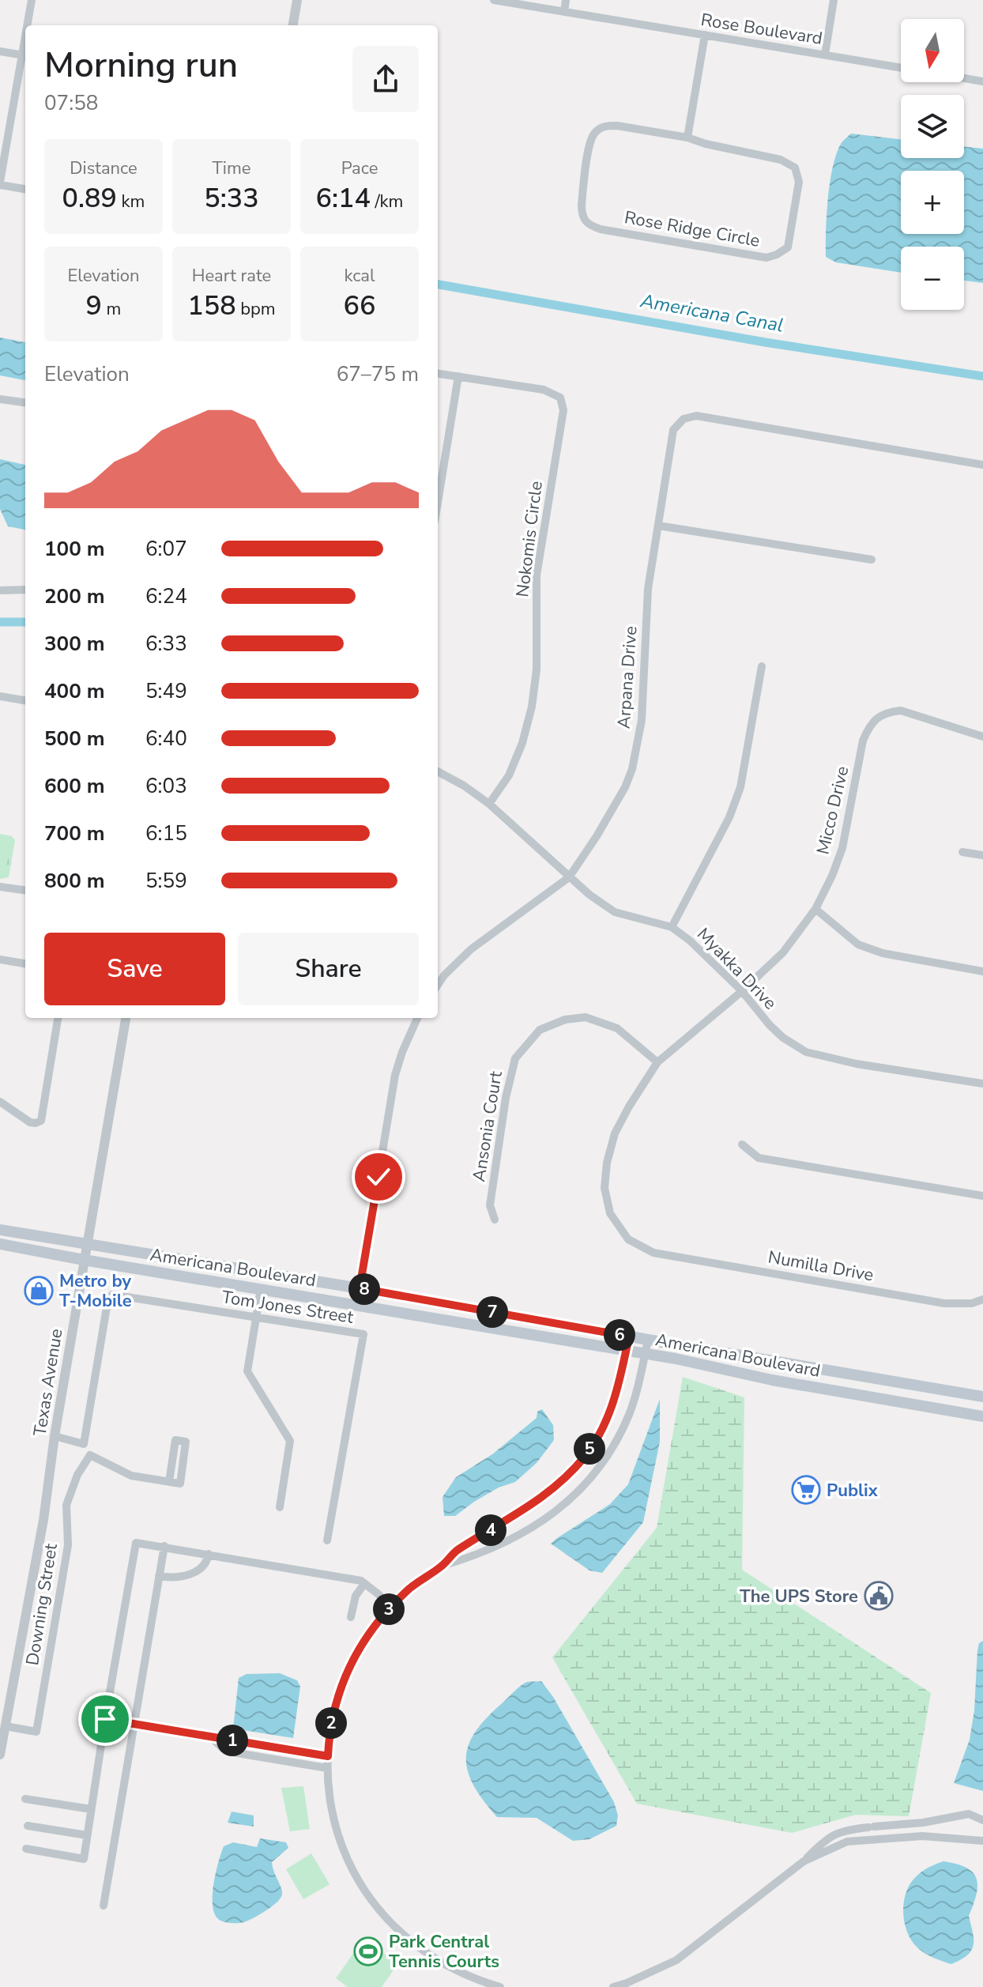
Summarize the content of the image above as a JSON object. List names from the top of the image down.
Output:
{
  "streets": {
    "main road": ["Americana Boulevard"],
    "street": [
      "Rose Boulevard",
      "Rose Ridge Circle",
      "Nokomis Circle",
      "Arpana Drive",
      "Micco Drive",
      "Myakka Drive",
      "Ansonia Court",
      "Numilla Drive",
      "Tom Jones Street",
      "Texas Avenue",
      "Downing Street"
    ]
  },
  "crossings": [
    ["Nokomis Circle", "Myakka Drive"],
    ["Arpana Drive", "Myakka Drive"],
    ["Micco Drive", "Myakka Drive"],
    ["Micco Drive", "Ansonia Court"],
    ["Micco Drive", "Numilla Drive"],
    ["Americana Boulevard", "Texas Avenue"],
    ["Tom Jones Street", "Texas Avenue"],
    ["Texas Avenue", "Downing Street"]
  ],
  "water": ["Americana Canal"],
  "places": {
    "shop": ["Metro by T-Mobile"],
    "supermarket": ["Publix"],
    "public building": ["The UPS Store"],
    "sports": ["Park Central Tennis Courts"]
  },
  "north": "bottom",
  "page": {
    "map_buttons": ["+", "−"],
    "heading": ["Morning run", "07:58"],
    "stats": [
      ["Distance", "0.89 km"],
      ["Time", "5:33"],
      ["Pace", "6:14 /km"],
      ["Elevation", "9 m"],
      ["Heart rate", "158 bpm"],
      ["kcal", "66"]
    ],
    "chart": ["Elevation", "67–75 m"],
    "list": [
      {
        "name": "100 m",
        "note": "6:07"
      },
      {
        "name": "200 m",
        "note": "6:24"
      },
      {
        "name": "300 m",
        "note": "6:33"
      },
      {
        "name": "400 m",
        "note": "5:49"
      },
      {
        "name": "500 m",
        "note": "6:40"
      },
      {
        "name": "600 m",
        "note": "6:03"
      },
      {
        "name": "700 m",
        "note": "6:15"
      },
      {
        "name": "800 m",
        "note": "5:59"
      }
    ],
    "buttons": ["Save", "Share"],
    "pins": [
      "8",
      "7",
      "6",
      "5",
      "4",
      "3",
      "2",
      "1"
    ]
  }
}
